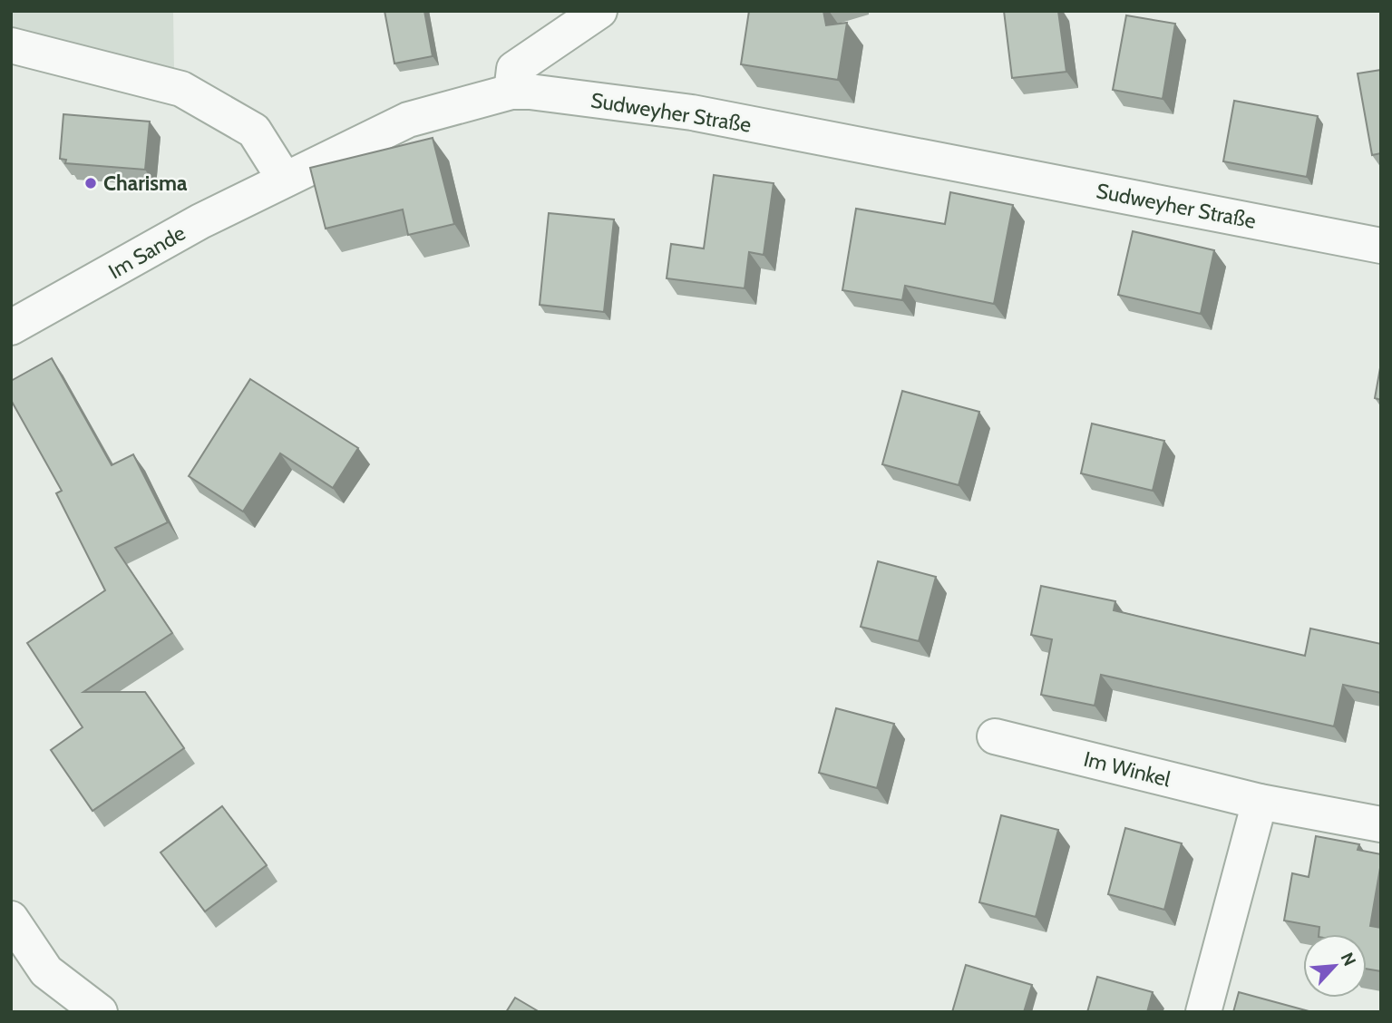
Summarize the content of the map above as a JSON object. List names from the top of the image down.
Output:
{
  "streets": {
    "street": ["Sudweyher Straße", "Im Sande", "Im Winkel"]
  },
  "crossings": [
    ["Sudweyher Straße", "Im Sande"]
  ],
  "places": ["Charisma"],
  "north": "top right"
}
